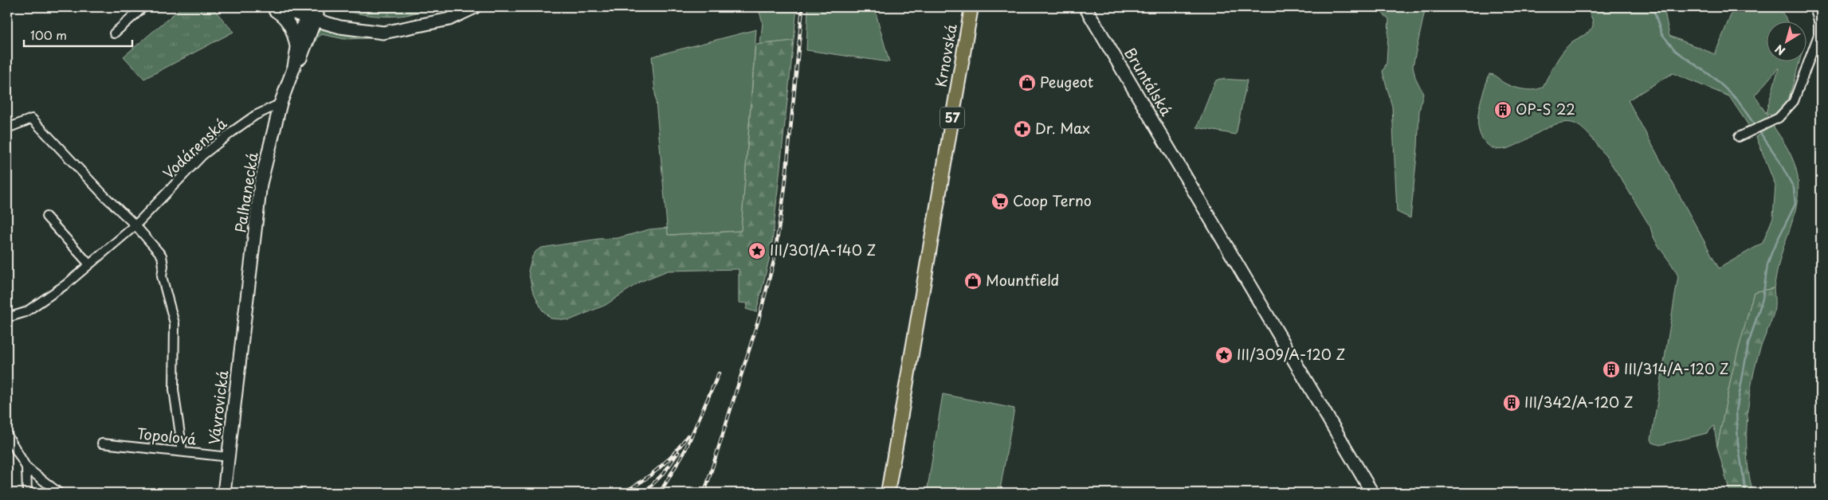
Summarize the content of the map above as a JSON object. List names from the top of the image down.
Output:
{
  "streets": {
    "main road": ["Krnovská", "57"],
    "street": [
      "Bruntálská",
      "Vodárenská",
      "Palhanecká",
      "Vávrovická",
      "Topolová"
    ]
  },
  "crossings": [
    ["Vodárenská", "Palhanecká"],
    ["Palhanecká", "Vávrovická"],
    ["Vávrovická", "Topolová"]
  ],
  "places": {
    "shop": ["Peugeot", "Mountfield"],
    "building": ["OP-S 22", "III/314/A-120 Z", "III/342/A-120 Z"],
    "pharmacy": ["Dr. Max"],
    "supermarket": ["Coop Terno"],
    "place": ["III/301/A-140 Z", "III/309/A-120 Z"]
  },
  "scale_bar": "100 m",
  "north": "bottom left"
}
